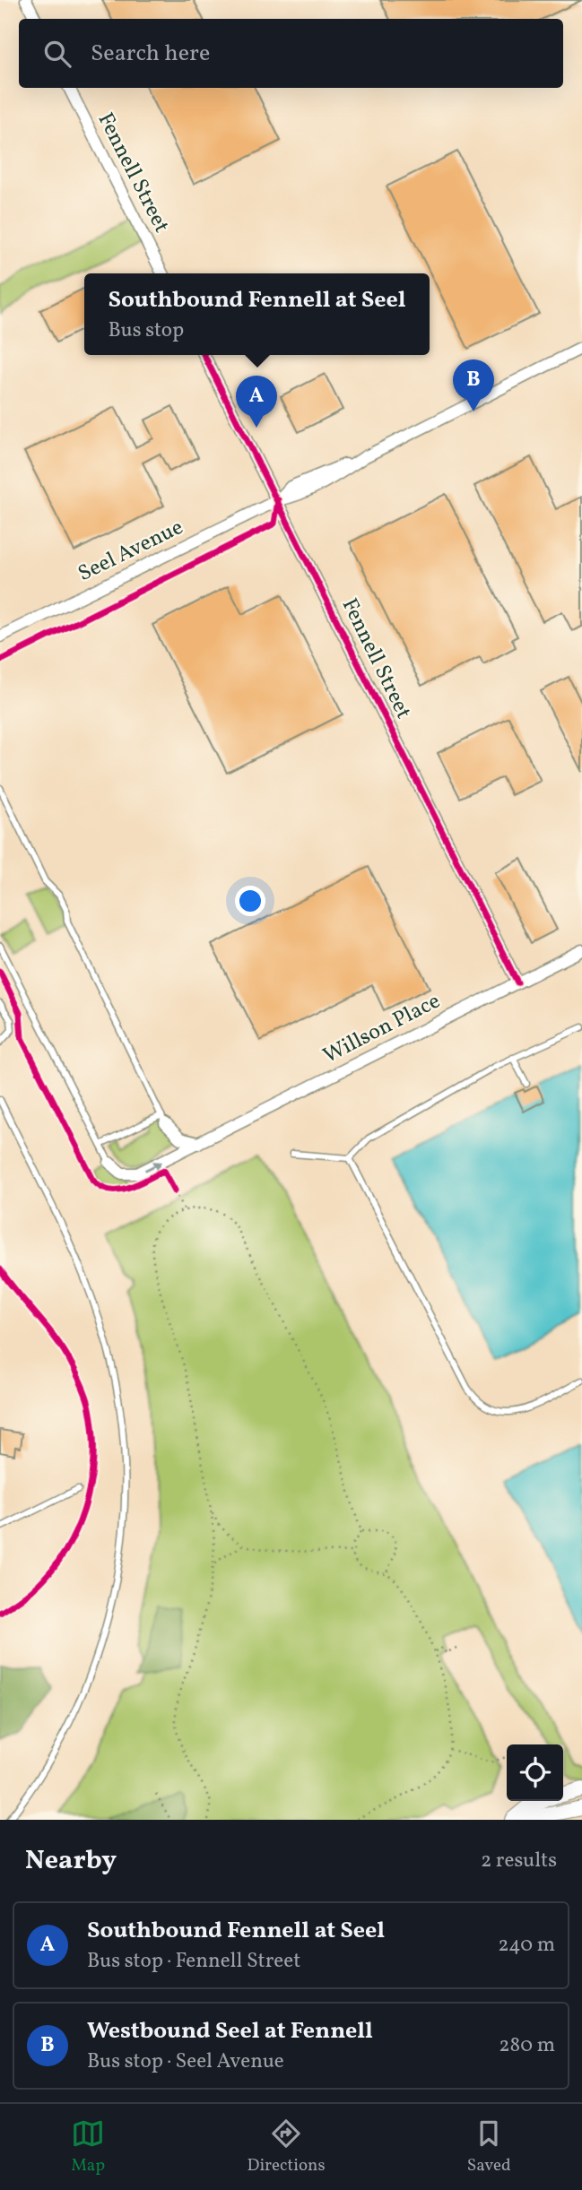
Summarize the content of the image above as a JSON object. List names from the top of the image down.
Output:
{
  "streets": {
    "street": ["Fennell Street", "Seel Avenue", "Willson Place"]
  },
  "crossings": [
    ["Fennell Street", "Seel Avenue"],
    ["Fennell Street", "Willson Place"]
  ],
  "page": {
    "search": "Search here",
    "popup": ["Southbound Fennell at Seel", "Bus stop"],
    "pins": ["B", "A"],
    "heading": ["Nearby", "2 results"],
    "list": [
      {
        "mark": "A",
        "name": "Southbound Fennell at Seel",
        "note": "Bus stop · Fennell Street",
        "value": "240 m"
      },
      {
        "mark": "B",
        "name": "Westbound Seel at Fennell",
        "note": "Bus stop · Seel Avenue",
        "value": "280 m"
      }
    ],
    "nav": ["Map", "Directions", "Saved"]
  }
}
